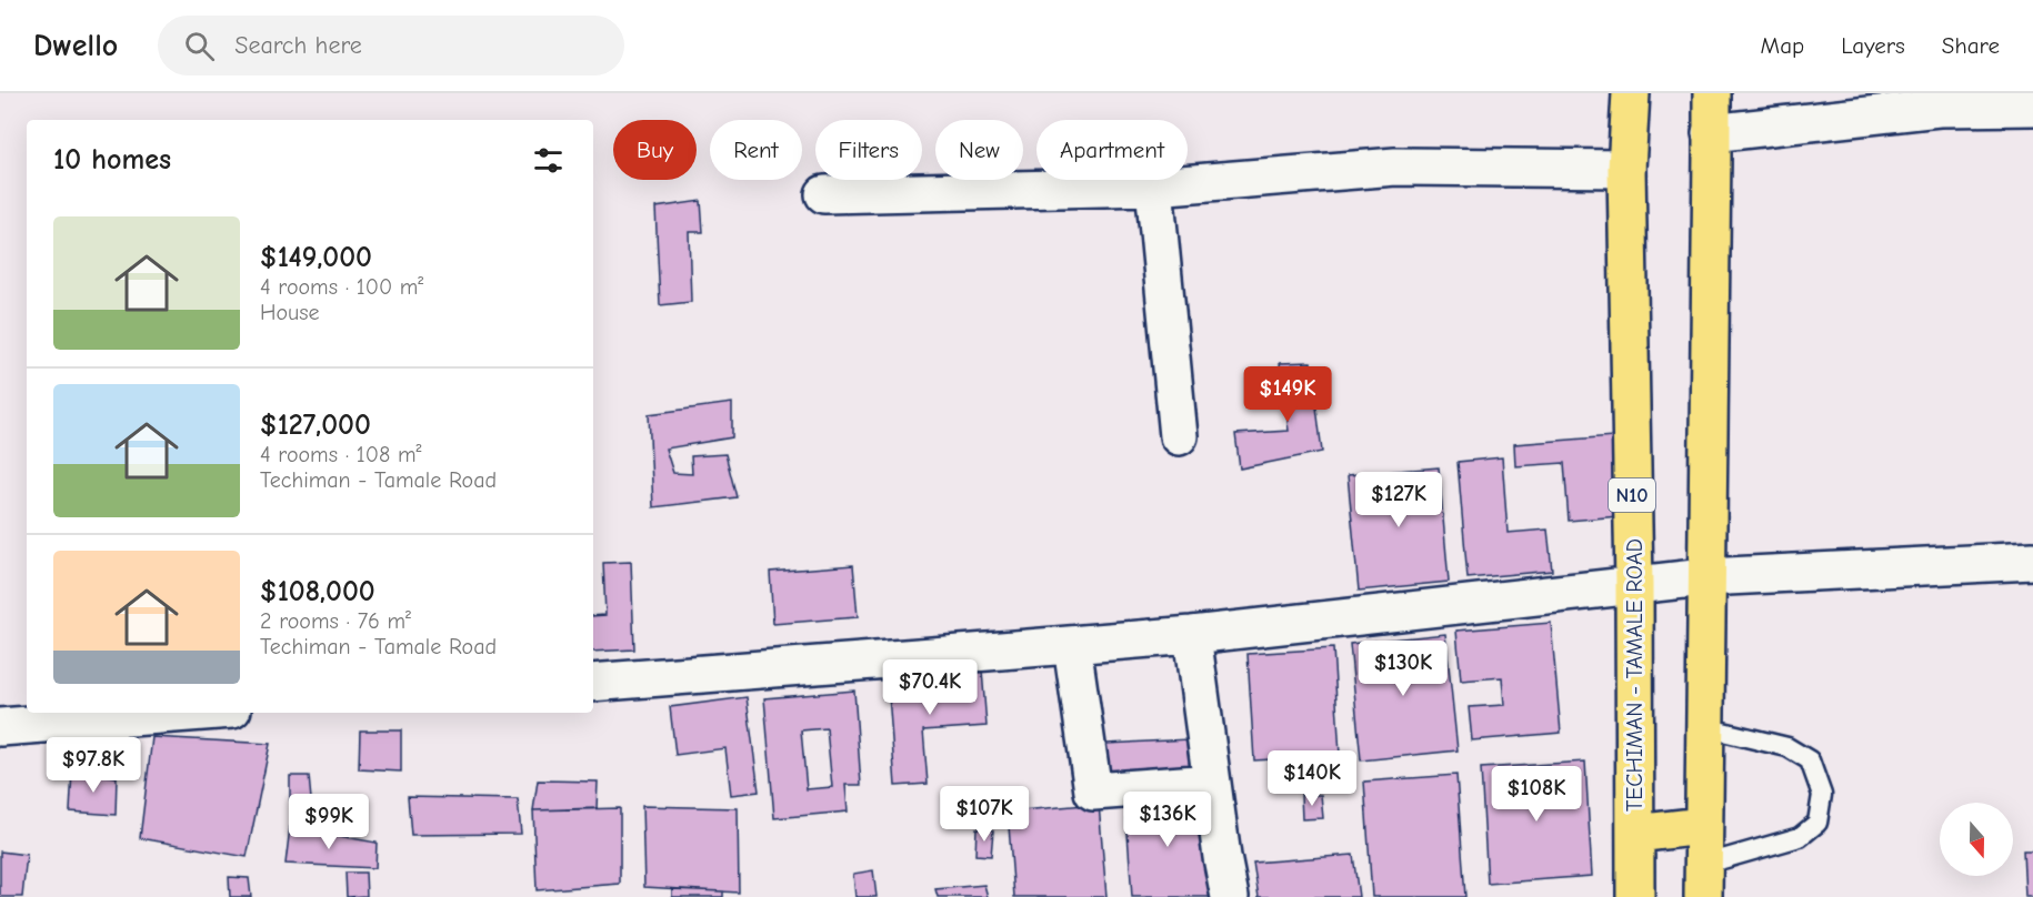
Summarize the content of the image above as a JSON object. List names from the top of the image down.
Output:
{
  "streets": {
    "highway": ["N10", "TECHIMAN - TAMALE ROAD"]
  },
  "north": "bottom",
  "page": {
    "header": "Dwello",
    "search": "Search here",
    "nav": ["Map", "Layers", "Share"],
    "chip": [
      "Buy",
      "Rent",
      "Filters",
      "New",
      "Apartment"
    ],
    "heading": "10 homes",
    "list": [
      {
        "name": "$149,000",
        "note": "4 rooms · 100 m² · House"
      },
      {
        "name": "$127,000",
        "note": "4 rooms · 108 m² · Techiman - Tamale Road"
      },
      {
        "name": "$108,000",
        "note": "2 rooms · 76 m² · Techiman - Tamale Road"
      }
    ],
    "price": [
      "$149K",
      "$127K",
      "$130K",
      "$70.4K",
      "$97.8K",
      "$140K",
      "$108K",
      "$107K",
      "$136K",
      "$99K"
    ]
  }
}
